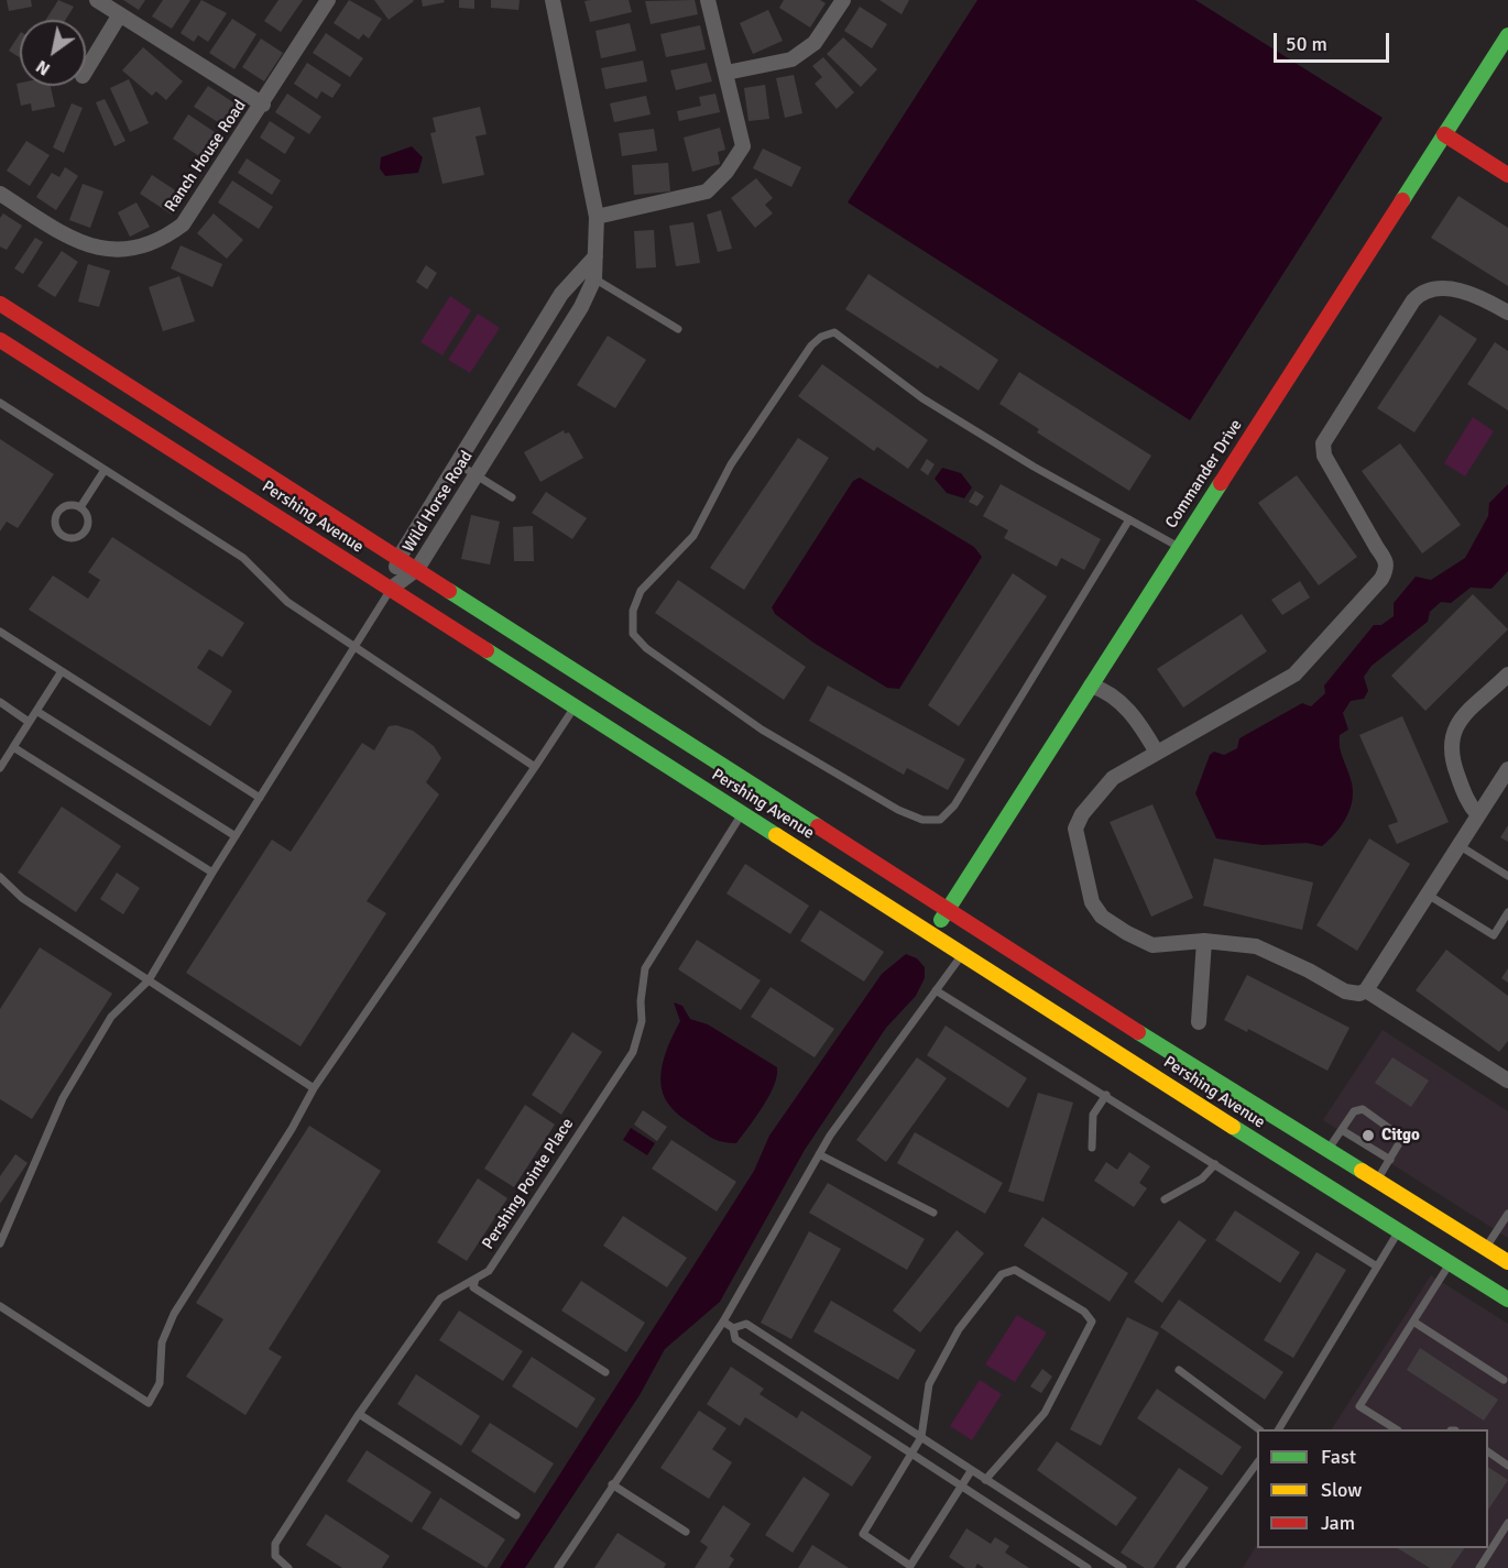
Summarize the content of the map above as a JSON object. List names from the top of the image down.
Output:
{
  "streets": {
    "street": [
      "Ranch House Road",
      "Commander Drive",
      "Wild Horse Road",
      "Pershing Avenue"
    ],
    "lane": ["Pershing Pointe Place"]
  },
  "crossings": [
    ["Commander Drive", "Pershing Avenue"],
    ["Wild Horse Road", "Pershing Avenue"],
    ["Pershing Avenue", "Pershing Pointe Place"]
  ],
  "places": ["Citgo"],
  "legend": ["Fast", "Slow", "Jam"],
  "scale_bar": "50 m",
  "north": "bottom left"
}
